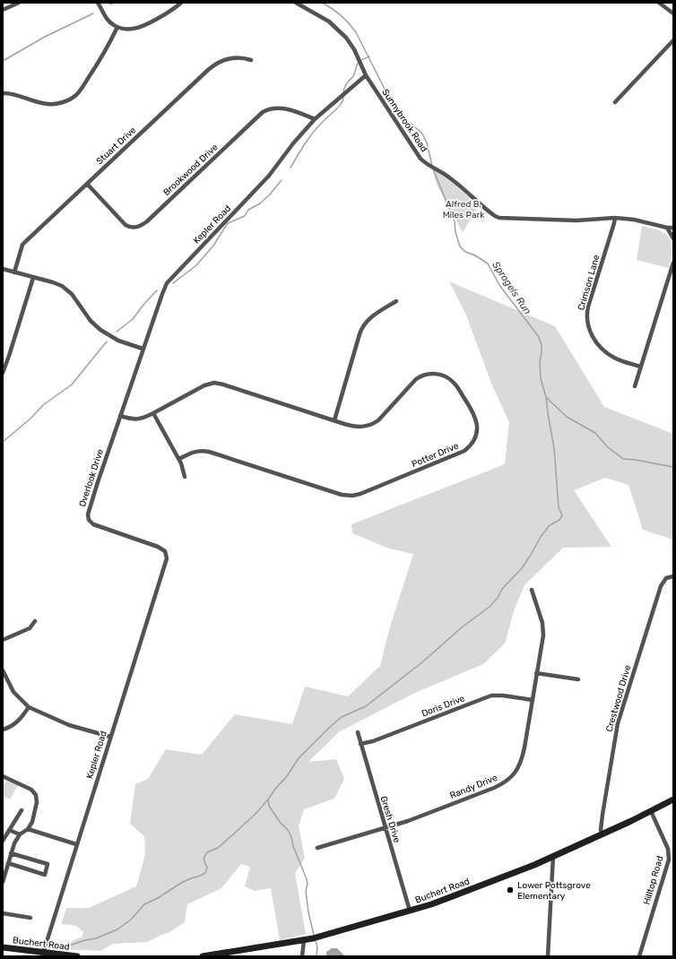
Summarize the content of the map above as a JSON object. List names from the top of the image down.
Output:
{
  "streets": {
    "street": [
      "Sunnybrook Road",
      "Stuart Drive",
      "Brookwood Drive",
      "Kepler Road",
      "Crimson Lane",
      "Potter Drive",
      "Overlook Drive",
      "Crestwood Drive",
      "Doris Drive",
      "Randy Drive",
      "Gresh Drive",
      "Hilltop Road",
      "Buchert Road"
    ]
  },
  "crossings": [
    ["Sunnybrook Road", "Kepler Road"],
    ["Sunnybrook Road", "Crimson Lane"],
    ["Stuart Drive", "Brookwood Drive"],
    ["Brookwood Drive", "Kepler Road"],
    ["Kepler Road", "Potter Drive"],
    ["Kepler Road", "Overlook Drive"],
    ["Kepler Road", "Buchert Road"],
    ["Potter Drive", "Overlook Drive"],
    ["Crestwood Drive", "Buchert Road"],
    ["Doris Drive", "Randy Drive"],
    ["Doris Drive", "Gresh Drive"],
    ["Randy Drive", "Gresh Drive"],
    ["Gresh Drive", "Buchert Road"],
    ["Hilltop Road", "Buchert Road"]
  ],
  "water": ["Sprogels Run"],
  "parks": ["Alfred B. Miles Park"],
  "places": ["Lower Pottsgrove Elementary"]
}
